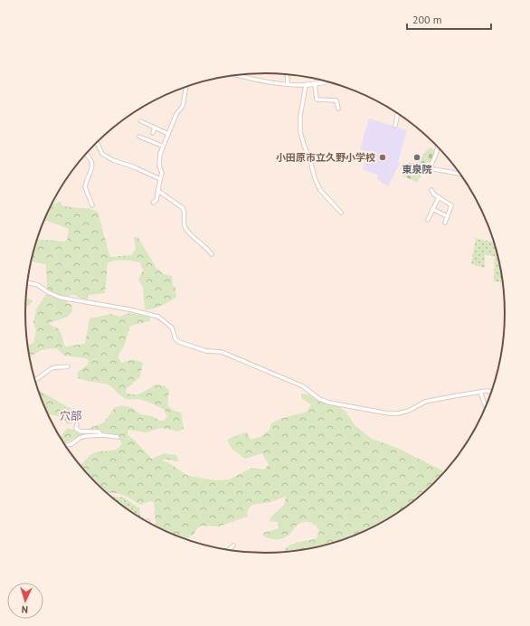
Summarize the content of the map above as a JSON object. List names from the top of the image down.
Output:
{
  "districts": ["穴部"],
  "places": ["小田原市立久野小学校", "東泉院"],
  "scale_bar": "200 m",
  "north": "bottom"
}
